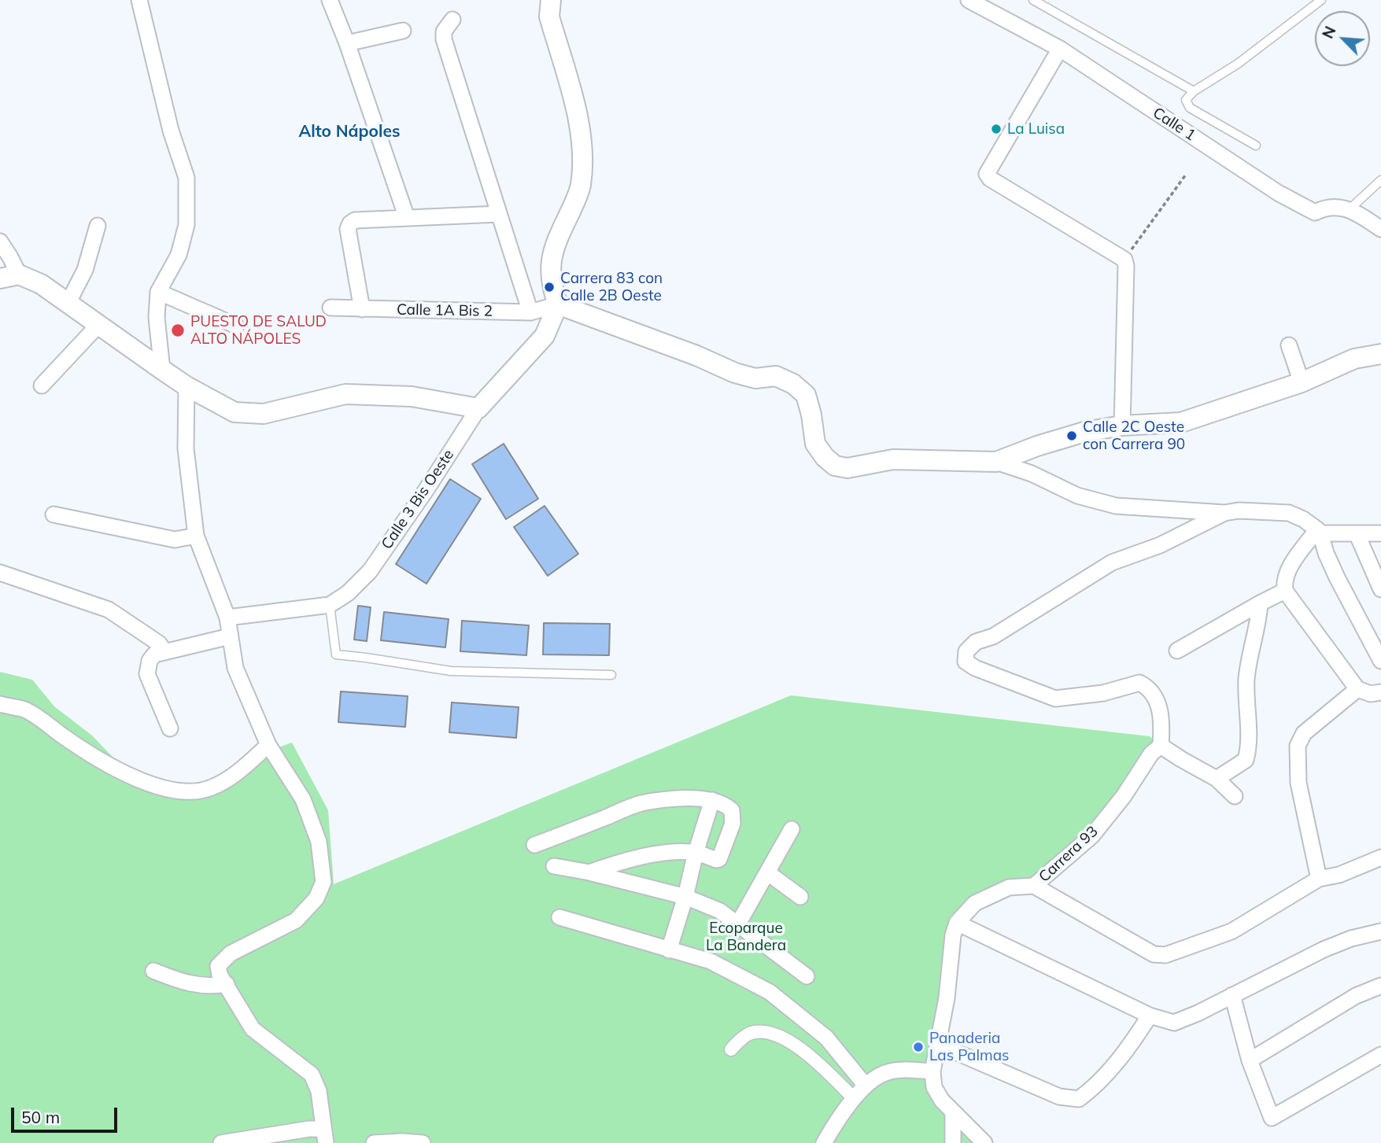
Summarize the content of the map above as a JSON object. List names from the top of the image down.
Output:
{
  "streets": {
    "street": [
      "Calle 1",
      "Calle 1A Bis 2",
      "Calle 3 Bis Oeste",
      "Carrera 93"
    ]
  },
  "crossings": [
    ["Calle 1A Bis 2", "Calle 3 Bis Oeste"]
  ],
  "districts": ["Alto Nápoles"],
  "parks": ["Ecoparque La Bandera"],
  "places": [
    "La Luisa",
    "Carrera 83 con Calle 2B Oeste",
    "PUESTO DE SALUD ALTO NÁPOLES",
    "Calle 2C Oeste con Carrera 90",
    "Panaderia Las Palmas"
  ],
  "scale_bar": "50 m",
  "north": "top left"
}
